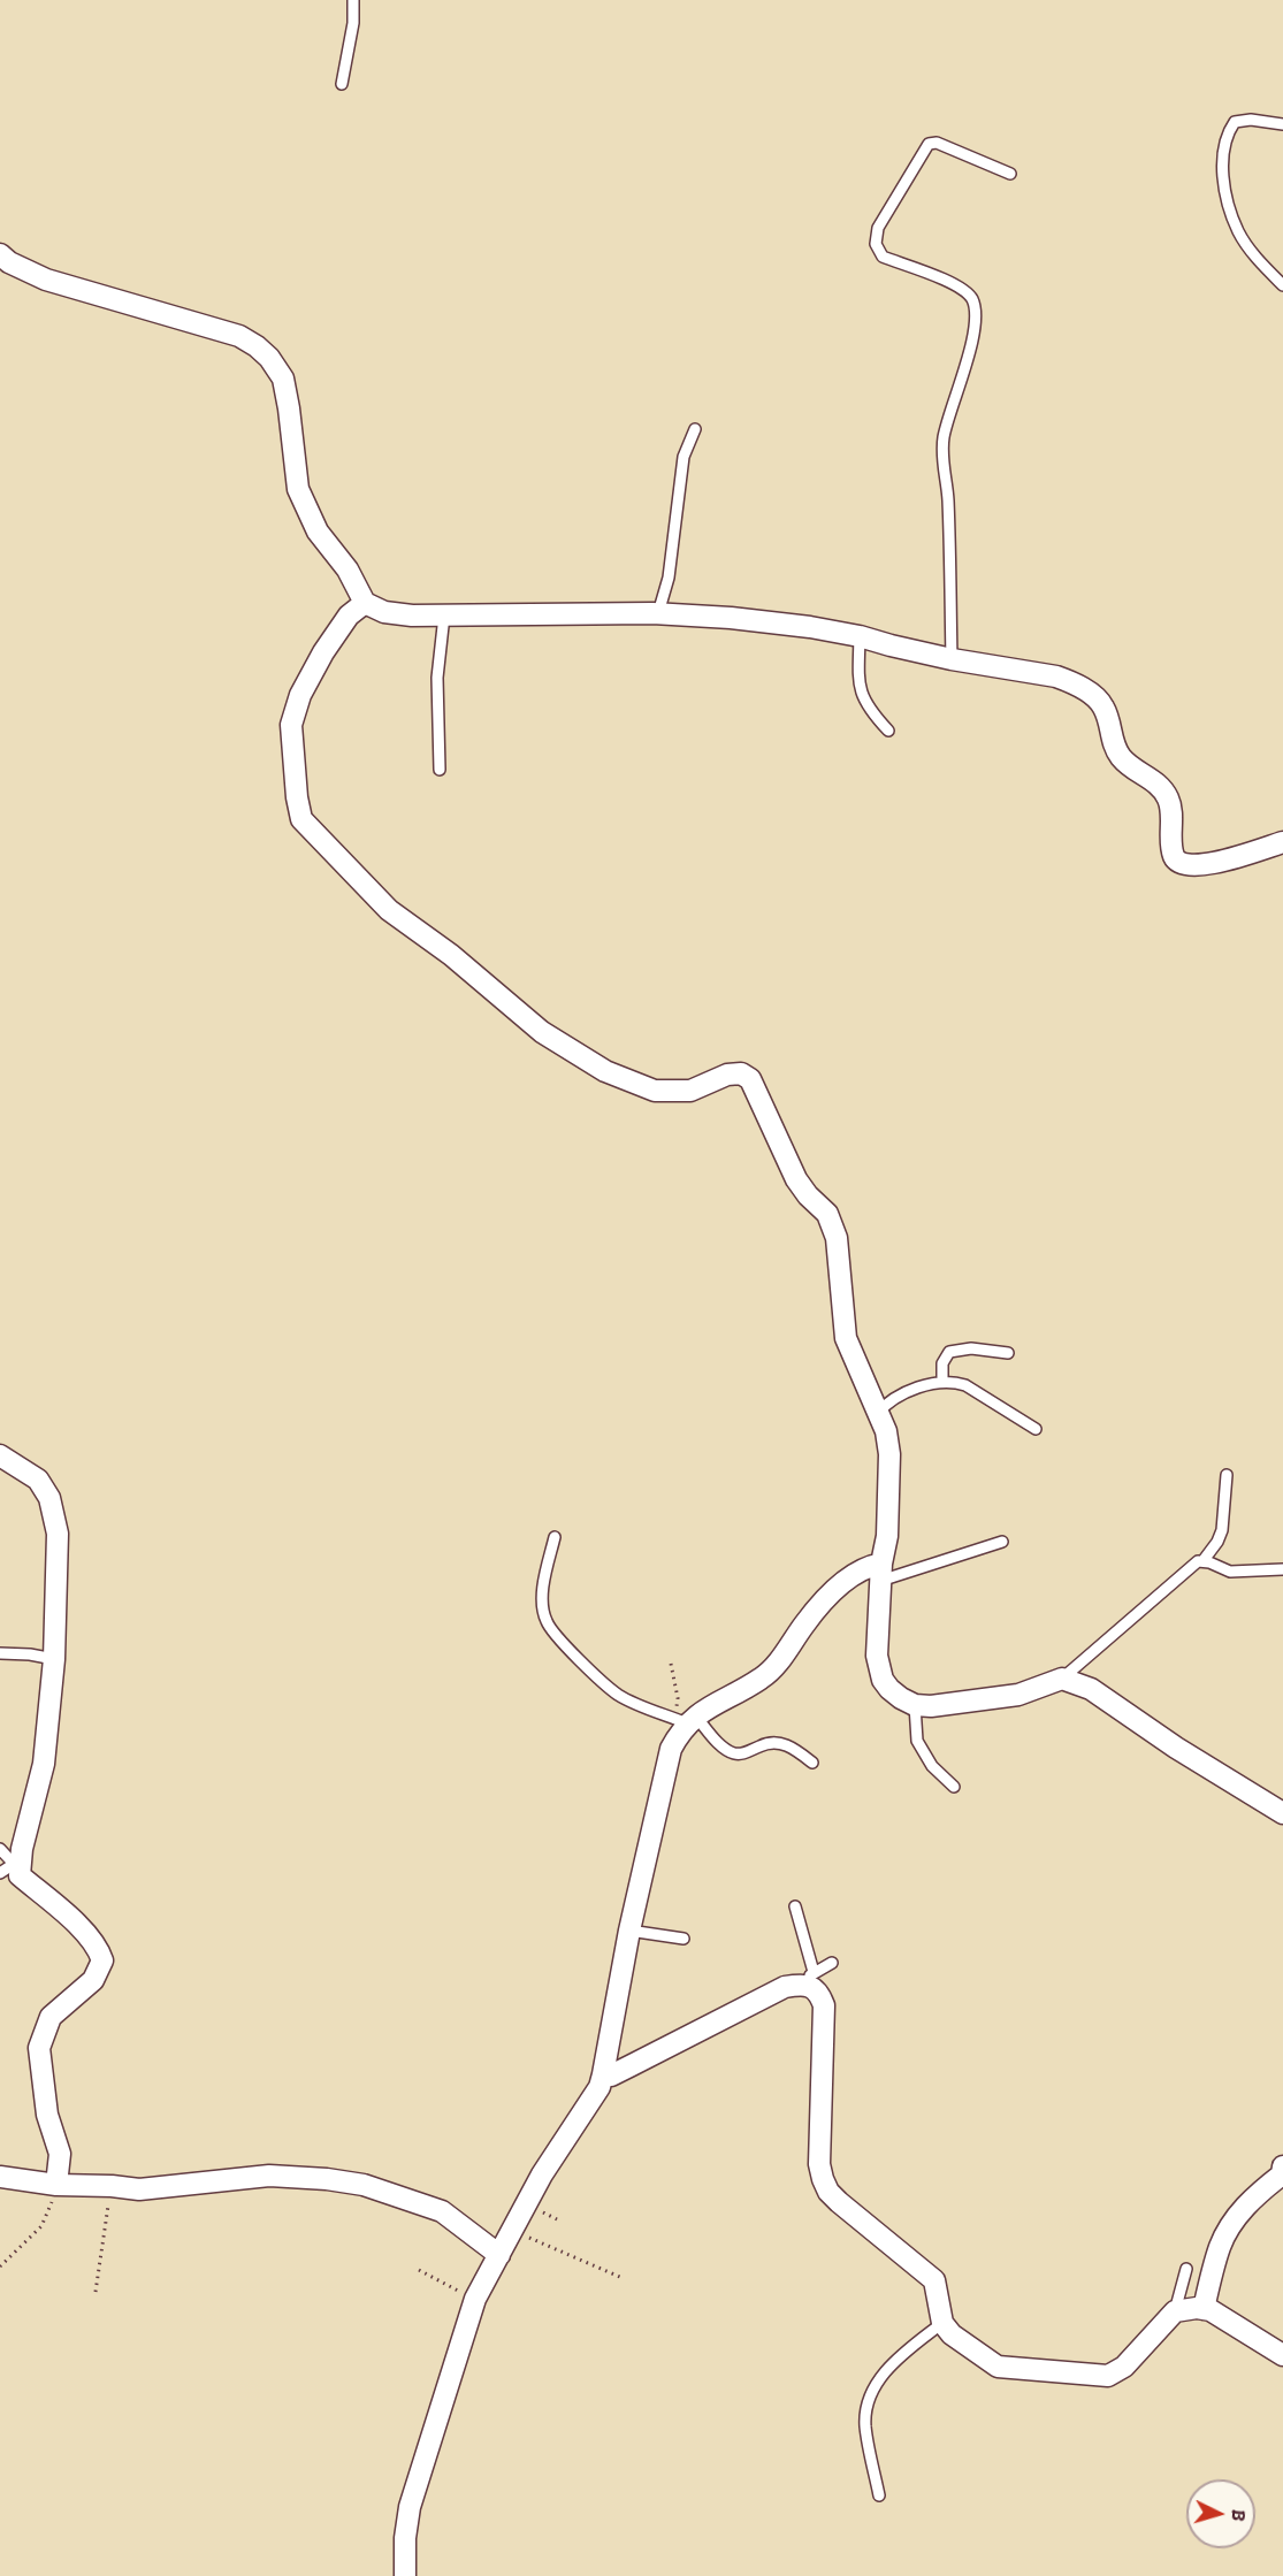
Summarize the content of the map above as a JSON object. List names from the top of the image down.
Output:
{
  "north": "right"
}
